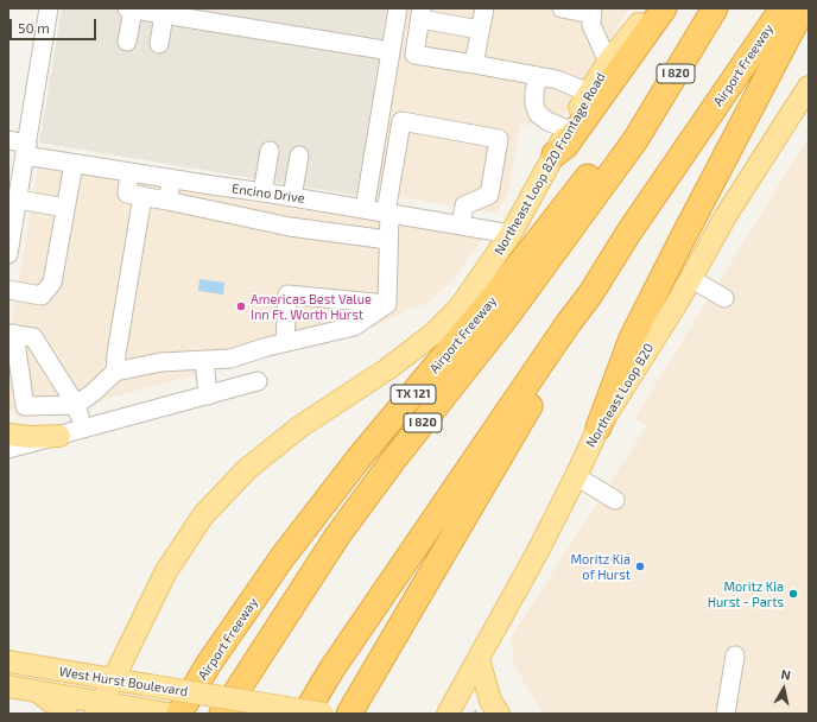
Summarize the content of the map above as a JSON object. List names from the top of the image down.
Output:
{
  "streets": {
    "highway": ["Airport Freeway", "I 820", "TX 121"],
    "main road": ["Northeast Loop 820 Frontage Road", "Northeast Loop 820", "West Hurst Boulevard"],
    "street": ["Encino Drive"]
  },
  "crossings": [
    ["Airport Freeway", "I 820"],
    ["Northeast Loop 820 Frontage Road", "Encino Drive"],
    ["Northeast Loop 820 Frontage Road", "West Hurst Boulevard"]
  ],
  "places": ["Americas Best Value Inn Ft. Worth Hurst", "Moritz Kia of Hurst", "Moritz Kia Hurst - Parts"],
  "scale_bar": "50 m",
  "north": "top"
}
